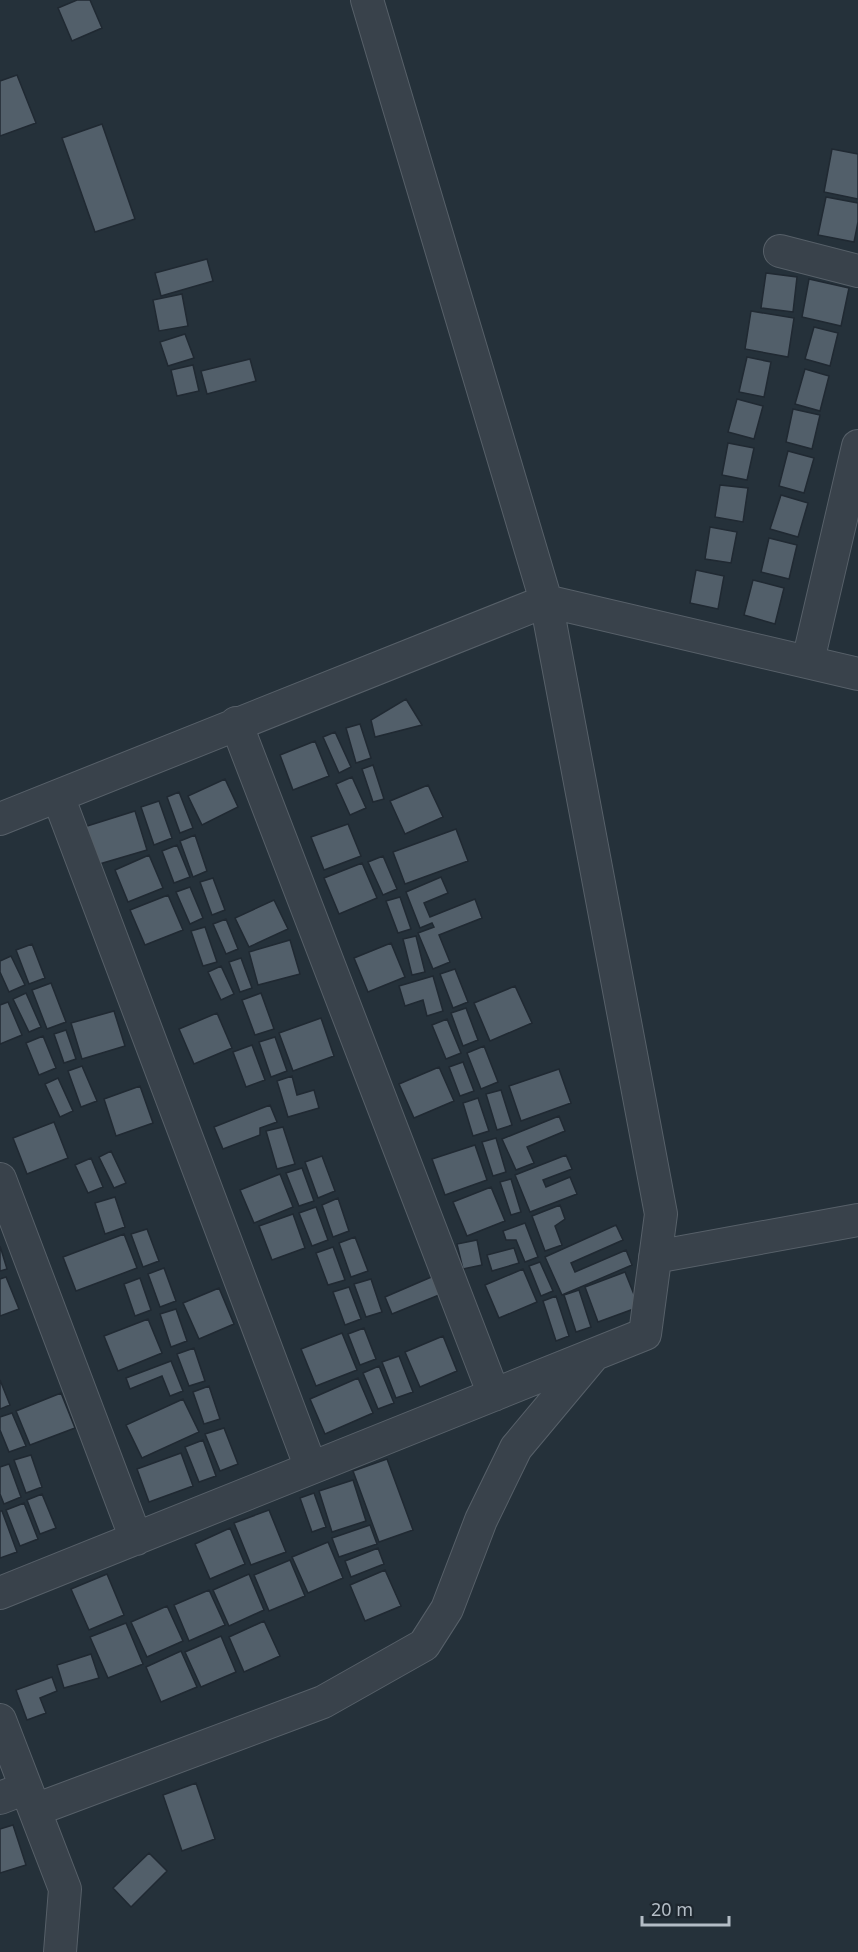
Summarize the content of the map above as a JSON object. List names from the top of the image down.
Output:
{
  "scale_bar": "20 m"
}
